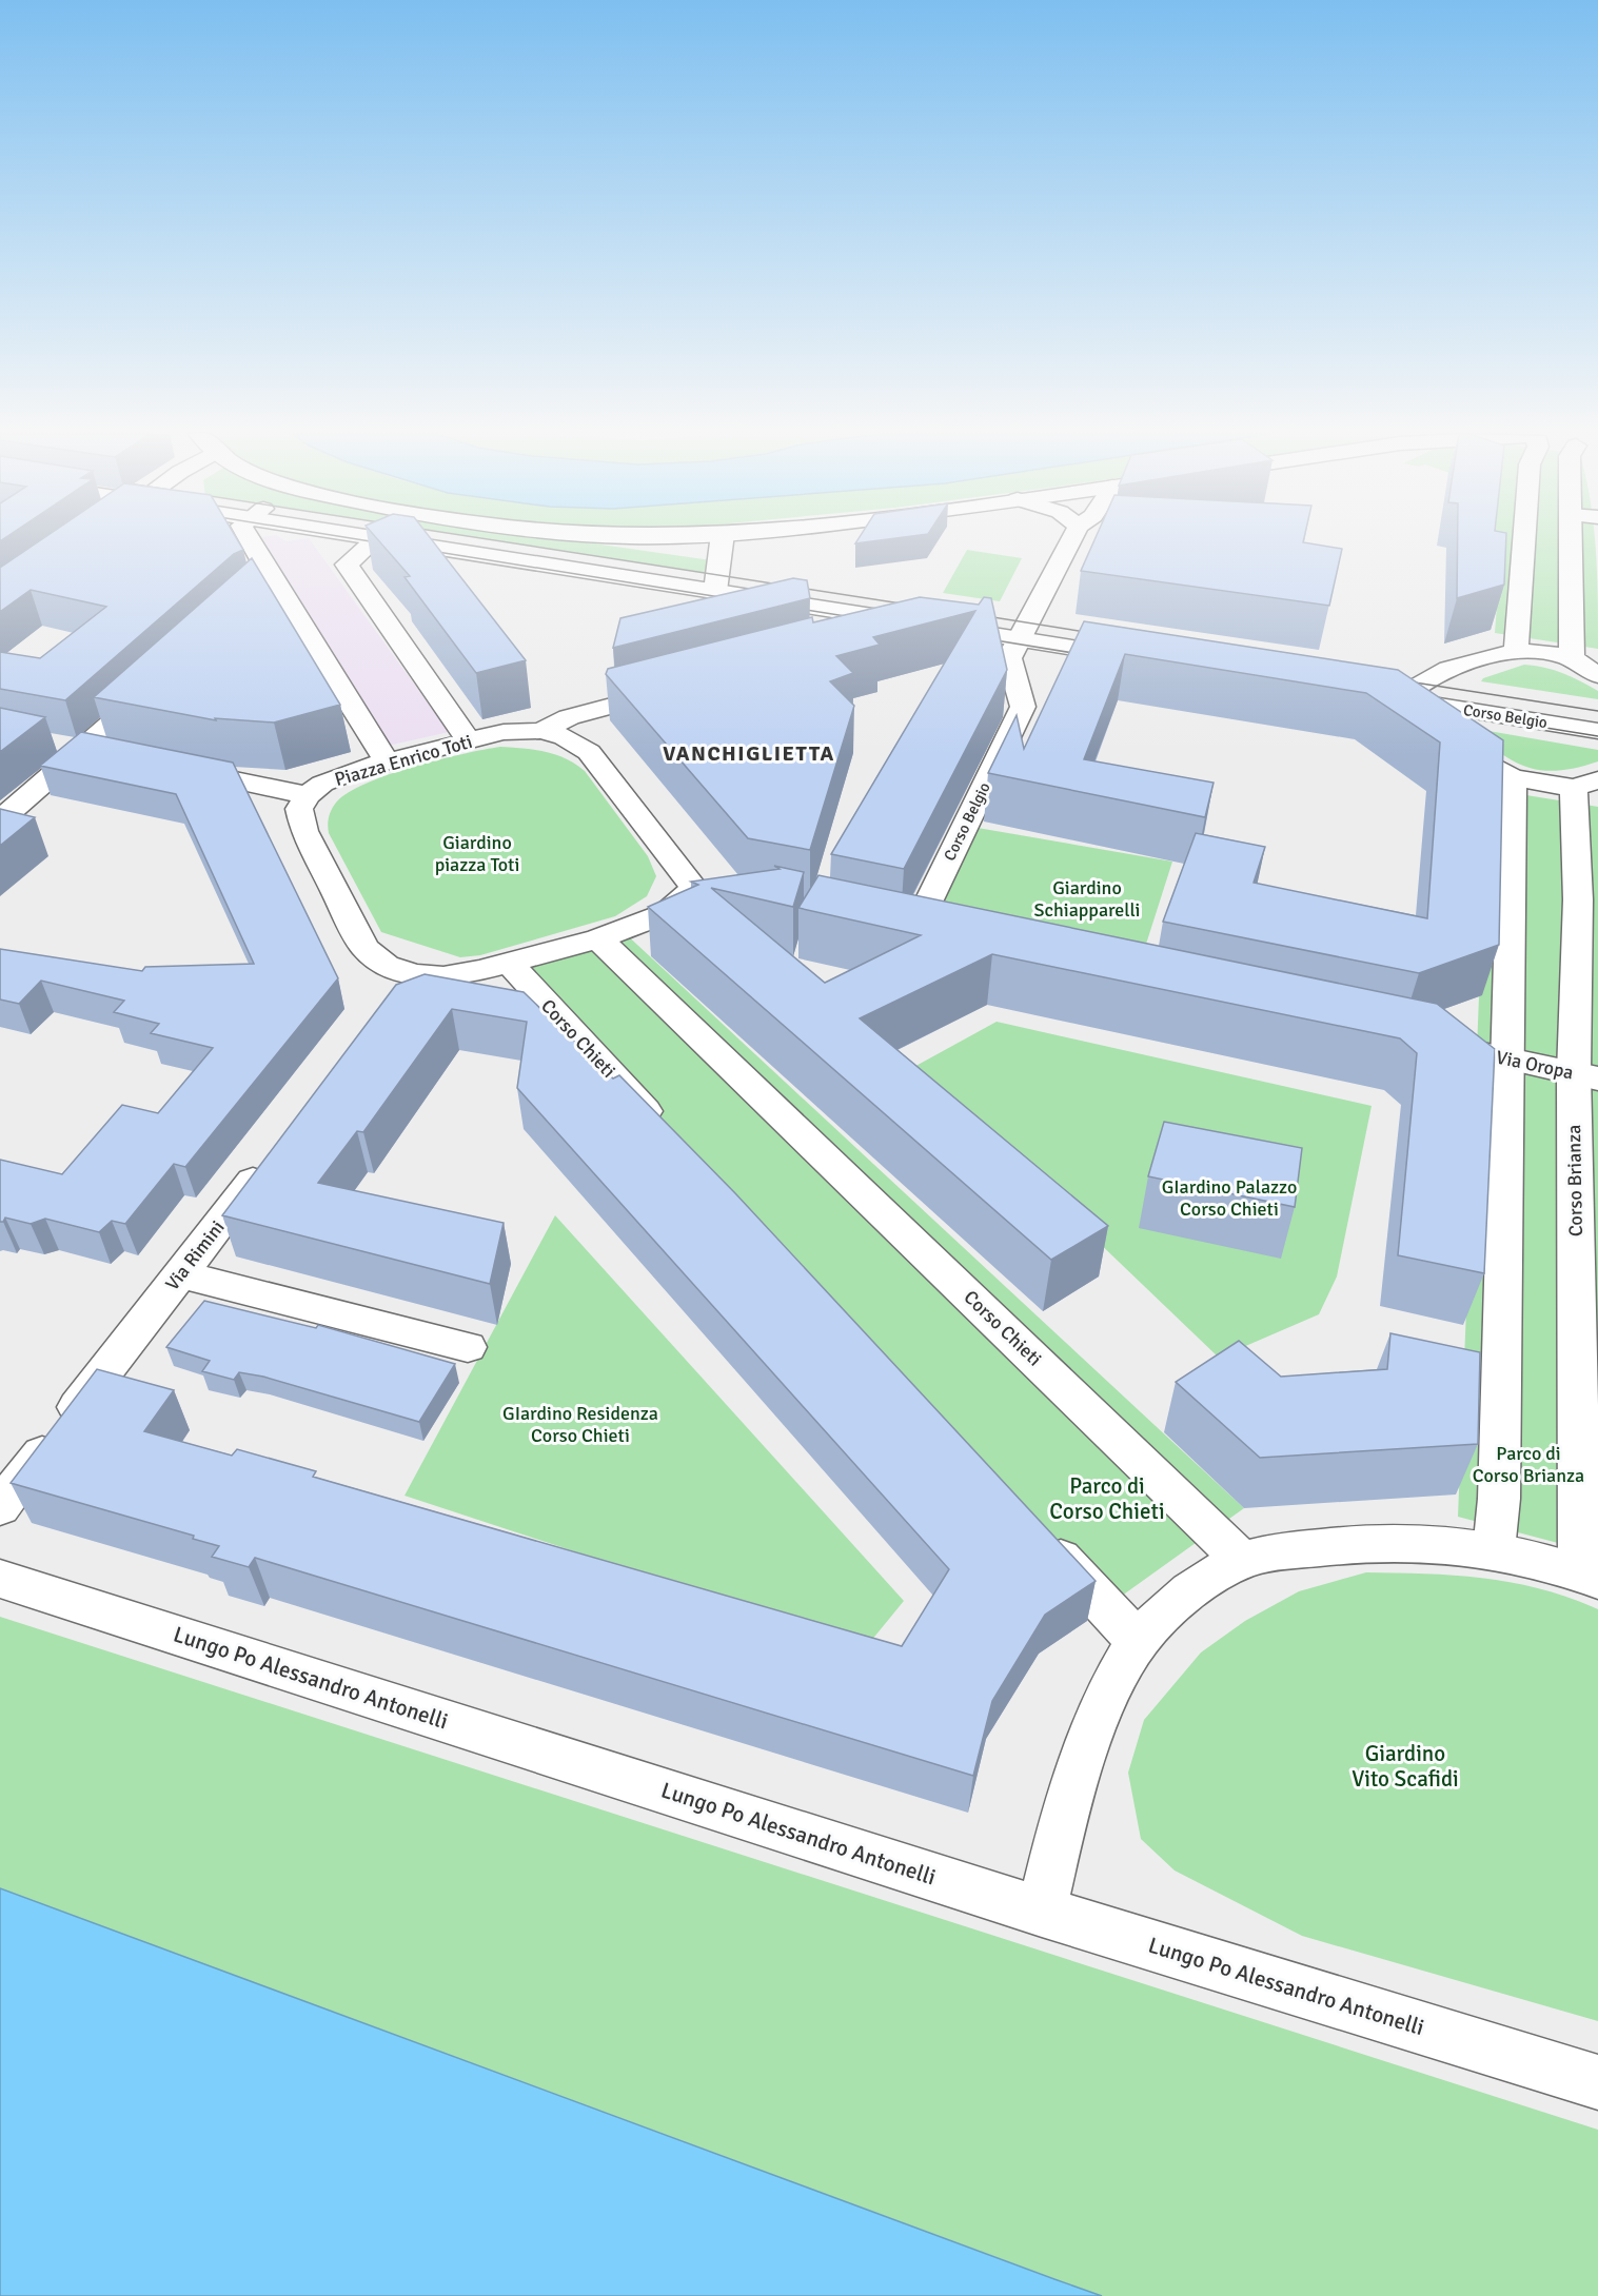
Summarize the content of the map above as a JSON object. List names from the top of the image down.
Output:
{
  "streets": {
    "street": [
      "Corso Belgio",
      "Piazza Enrico Toti",
      "Corso Chieti",
      "Via Oropa",
      "Corso Brianza",
      "Via Rimini",
      "Lungo Po Alessandro Antonelli"
    ]
  },
  "crossings": [
    ["Corso Belgio", "Corso Brianza"],
    ["Piazza Enrico Toti", "Corso Chieti"],
    ["Via Oropa", "Corso Brianza"]
  ],
  "districts": ["VANCHIGLIETTA"],
  "parks": [
    "Giardino piazza Toti",
    "Giardino Schiapparelli",
    "GIardino Palazzo Corso Chieti",
    "GIardino Residenza Corso Chieti",
    "Parco di Corso Brianza",
    "Parco di Corso Chieti",
    "Giardino Vito Scafidi"
  ]
}
